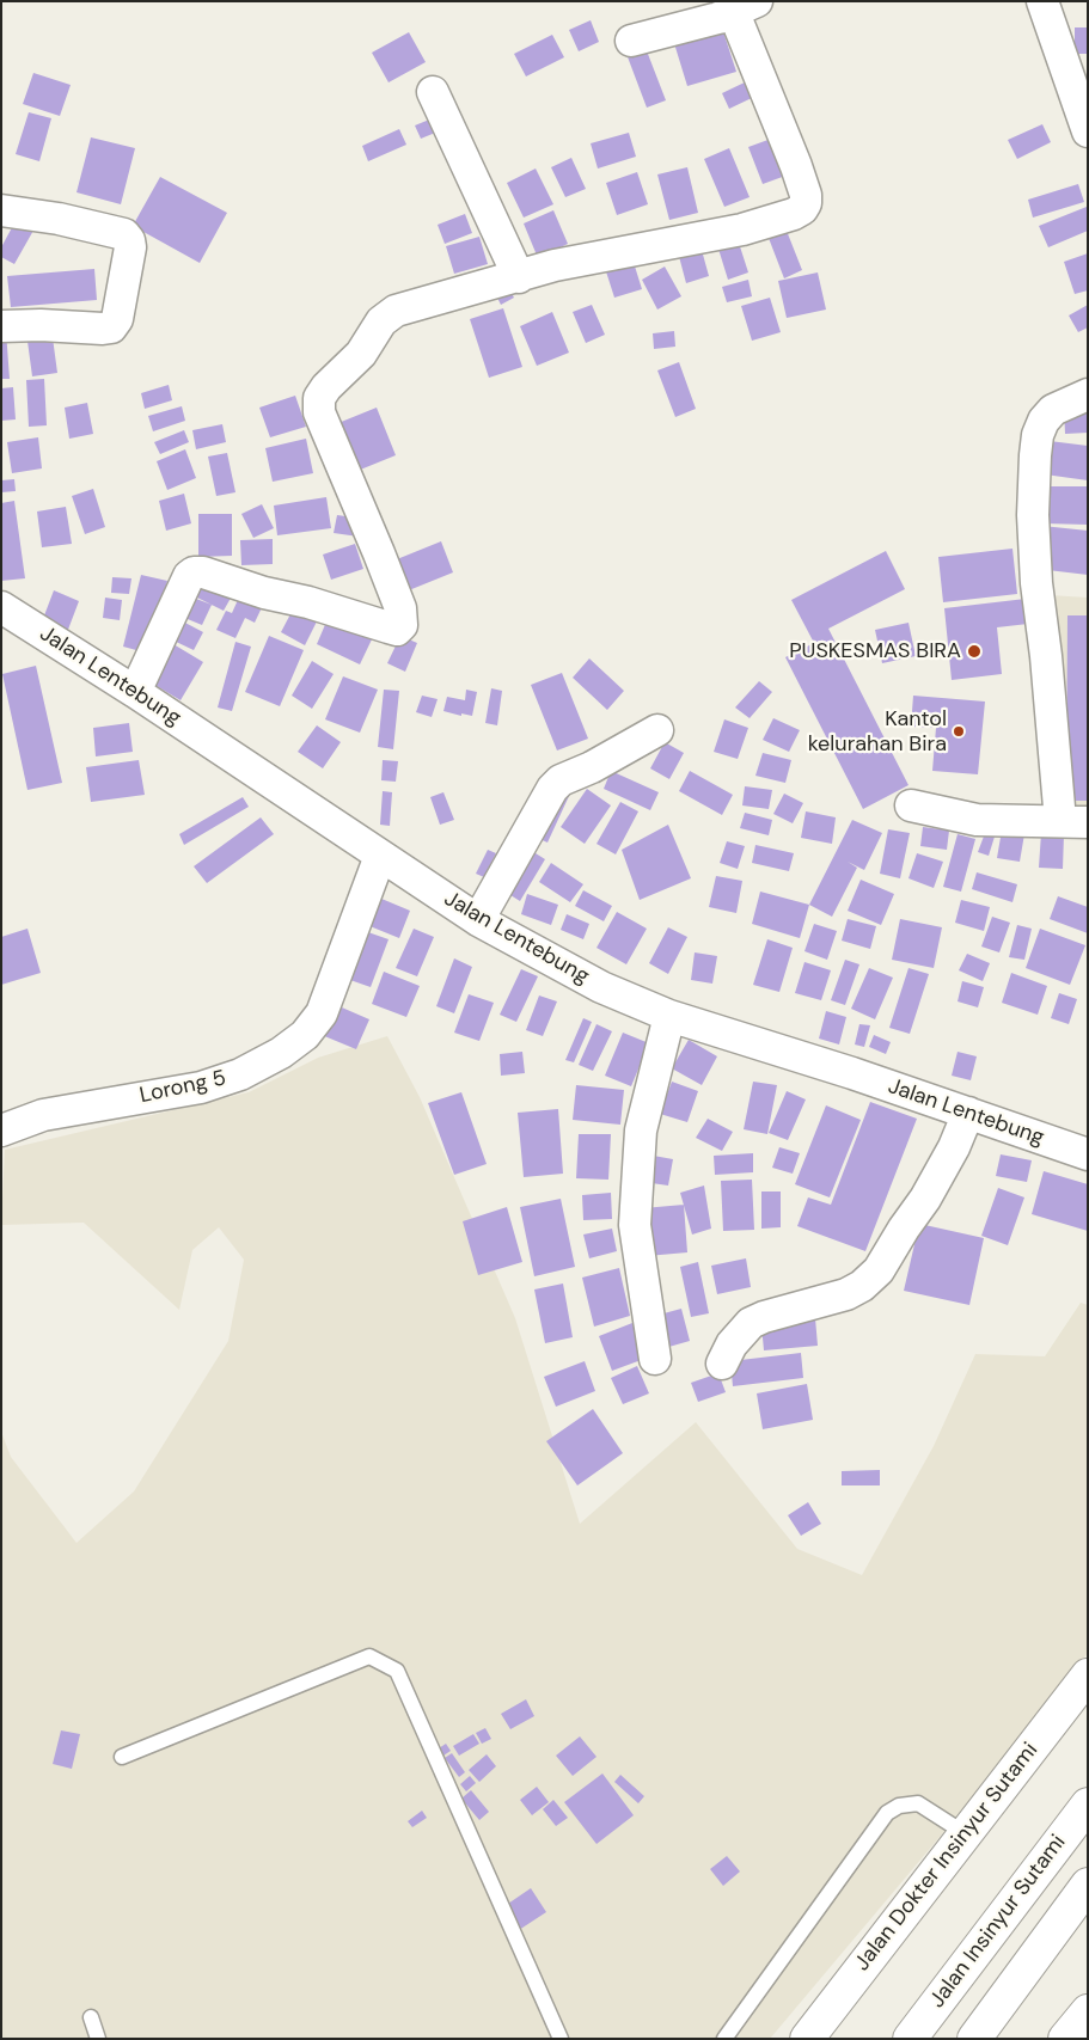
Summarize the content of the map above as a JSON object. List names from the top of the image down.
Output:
{
  "streets": {
    "main road": ["Jalan Dokter Insinyur Sutami", "Jalan Insinyur Sutami"],
    "street": ["Jalan Lentebung", "Lorong 5"]
  },
  "crossings": [
    ["Jalan Lentebung", "Lorong 5"]
  ],
  "places": ["PUSKESMAS BIRA", "Kantol kelurahan Bira"]
}
